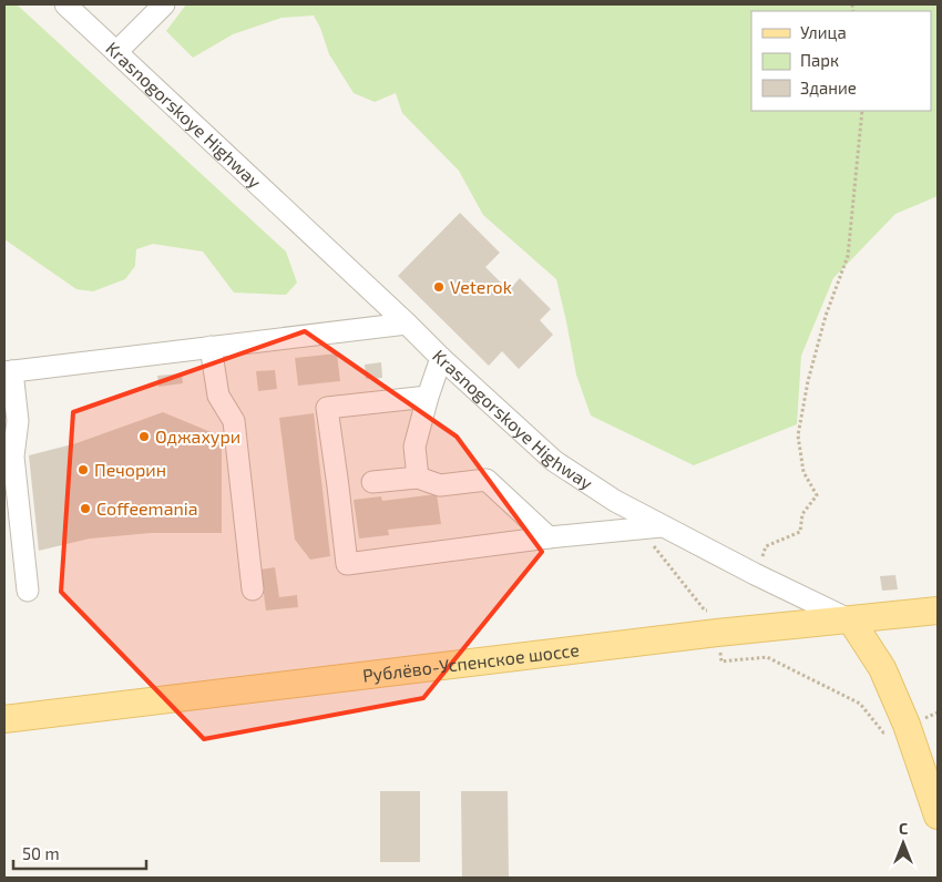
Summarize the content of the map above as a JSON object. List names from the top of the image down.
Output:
{
  "streets": {
    "main road": ["Рублёво-Успенское шоссе"],
    "street": ["Krasnogorskoye Highway"]
  },
  "crossings": [
    ["Krasnogorskoye Highway", "Рублёво-Успенское шоссе"]
  ],
  "places": [
    "Veterok",
    "Оджахури",
    "Печорин",
    "Coffeemania"
  ],
  "legend": ["Улица", "Парк", "Здание"],
  "scale_bar": "50 m",
  "north": "top"
}
